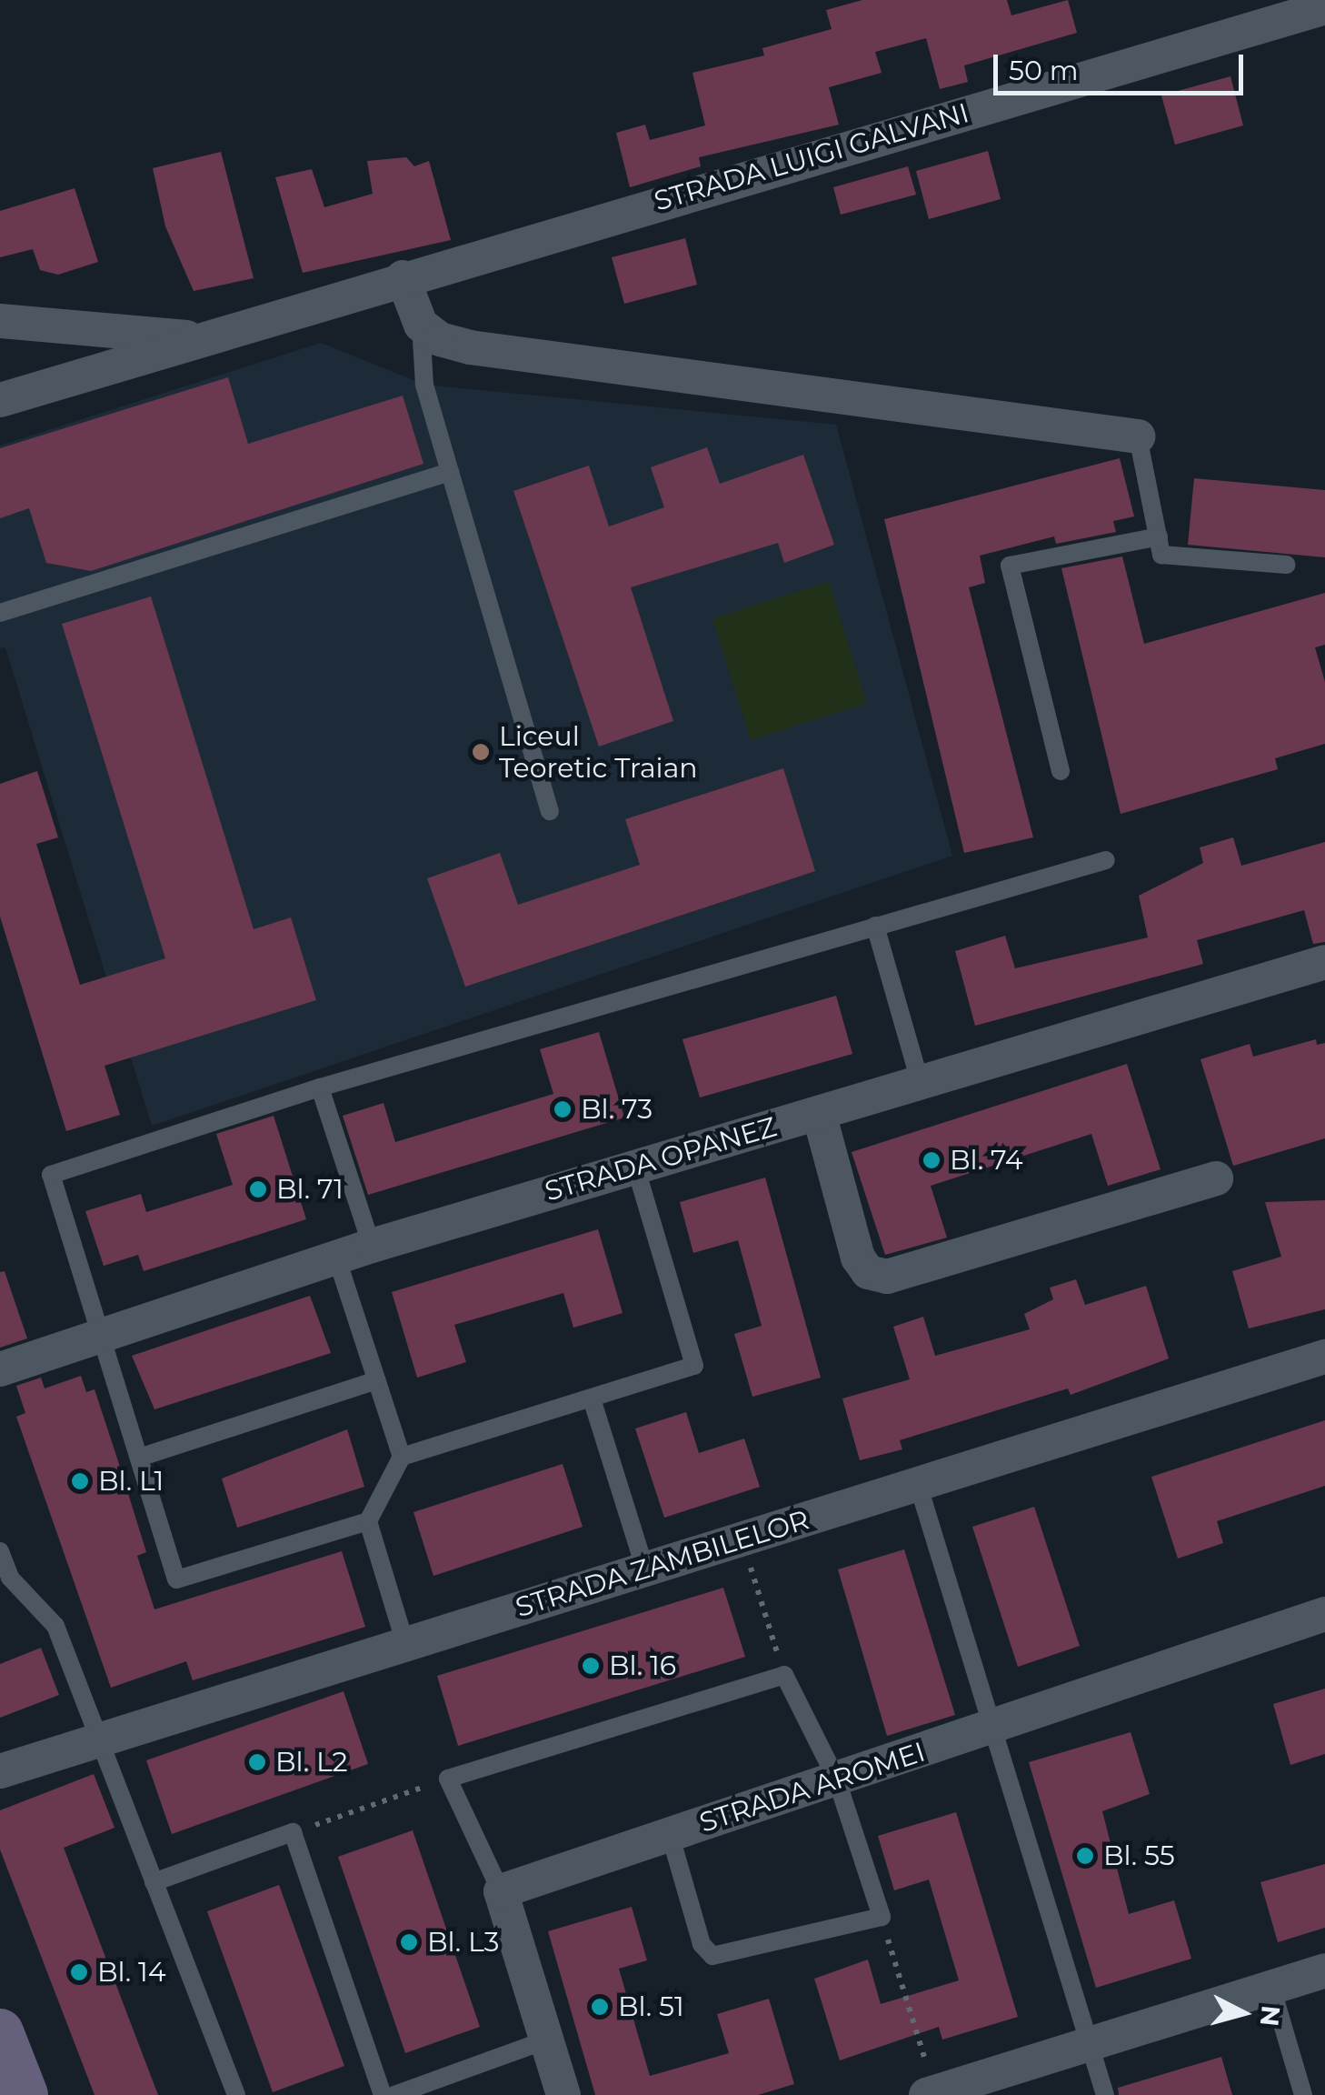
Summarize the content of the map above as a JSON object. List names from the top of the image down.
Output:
{
  "streets": {
    "street": [
      "STRADA LUIGI GALVANI",
      "STRADA OPANEZ",
      "STRADA ZAMBILELOR",
      "STRADA AROMEI"
    ]
  },
  "places": [
    "Liceul Teoretic Traian",
    "Bl. 73",
    "Bl. 74",
    "Bl. 71",
    "Bl. L1",
    "Bl. 16",
    "Bl. L2",
    "Bl. 55",
    "Bl. L3",
    "Bl. 14",
    "Bl. 51"
  ],
  "scale_bar": "50 m",
  "north": "right"
}
